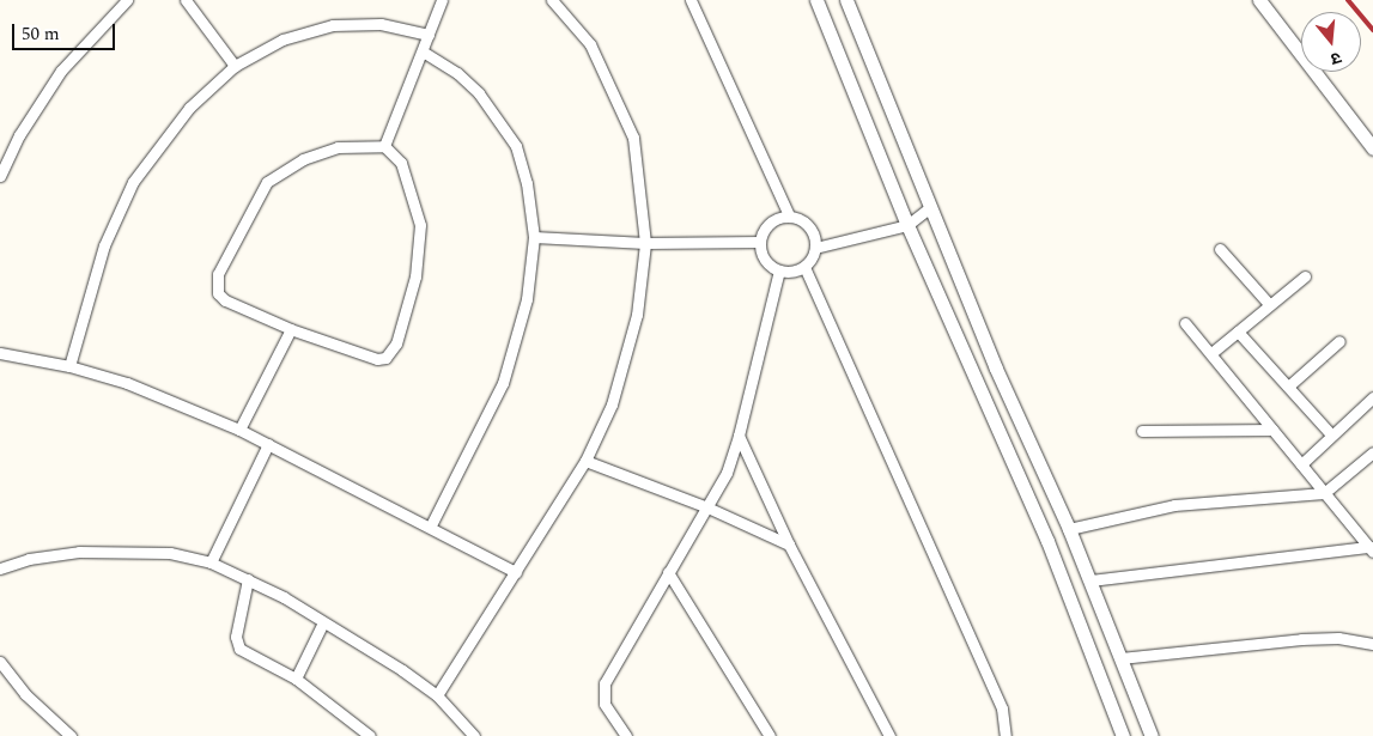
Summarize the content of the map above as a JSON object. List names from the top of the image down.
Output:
{
  "scale_bar": "50 m",
  "north": "bottom"
}
